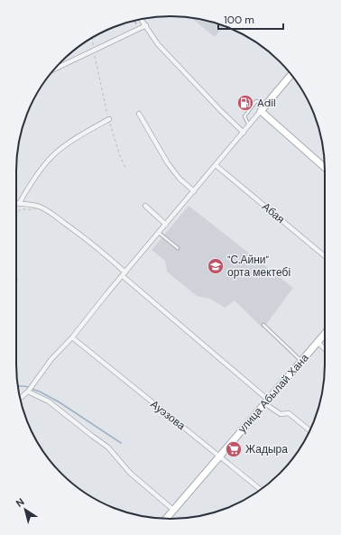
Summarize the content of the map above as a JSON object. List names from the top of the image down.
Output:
{
  "streets": {
    "main road": ["улица Абылай Хана"],
    "street": ["Абая", "Ауэзова"]
  },
  "crossings": [
    ["улица Абылай Хана", "Ауэзова"]
  ],
  "places": {
    "fuel station": ["Adil"],
    "school or university": ["\"С.Айни\" орта мектебі"],
    "supermarket": ["Жадыра"]
  },
  "scale_bar": "100 m",
  "north": "top left"
}
